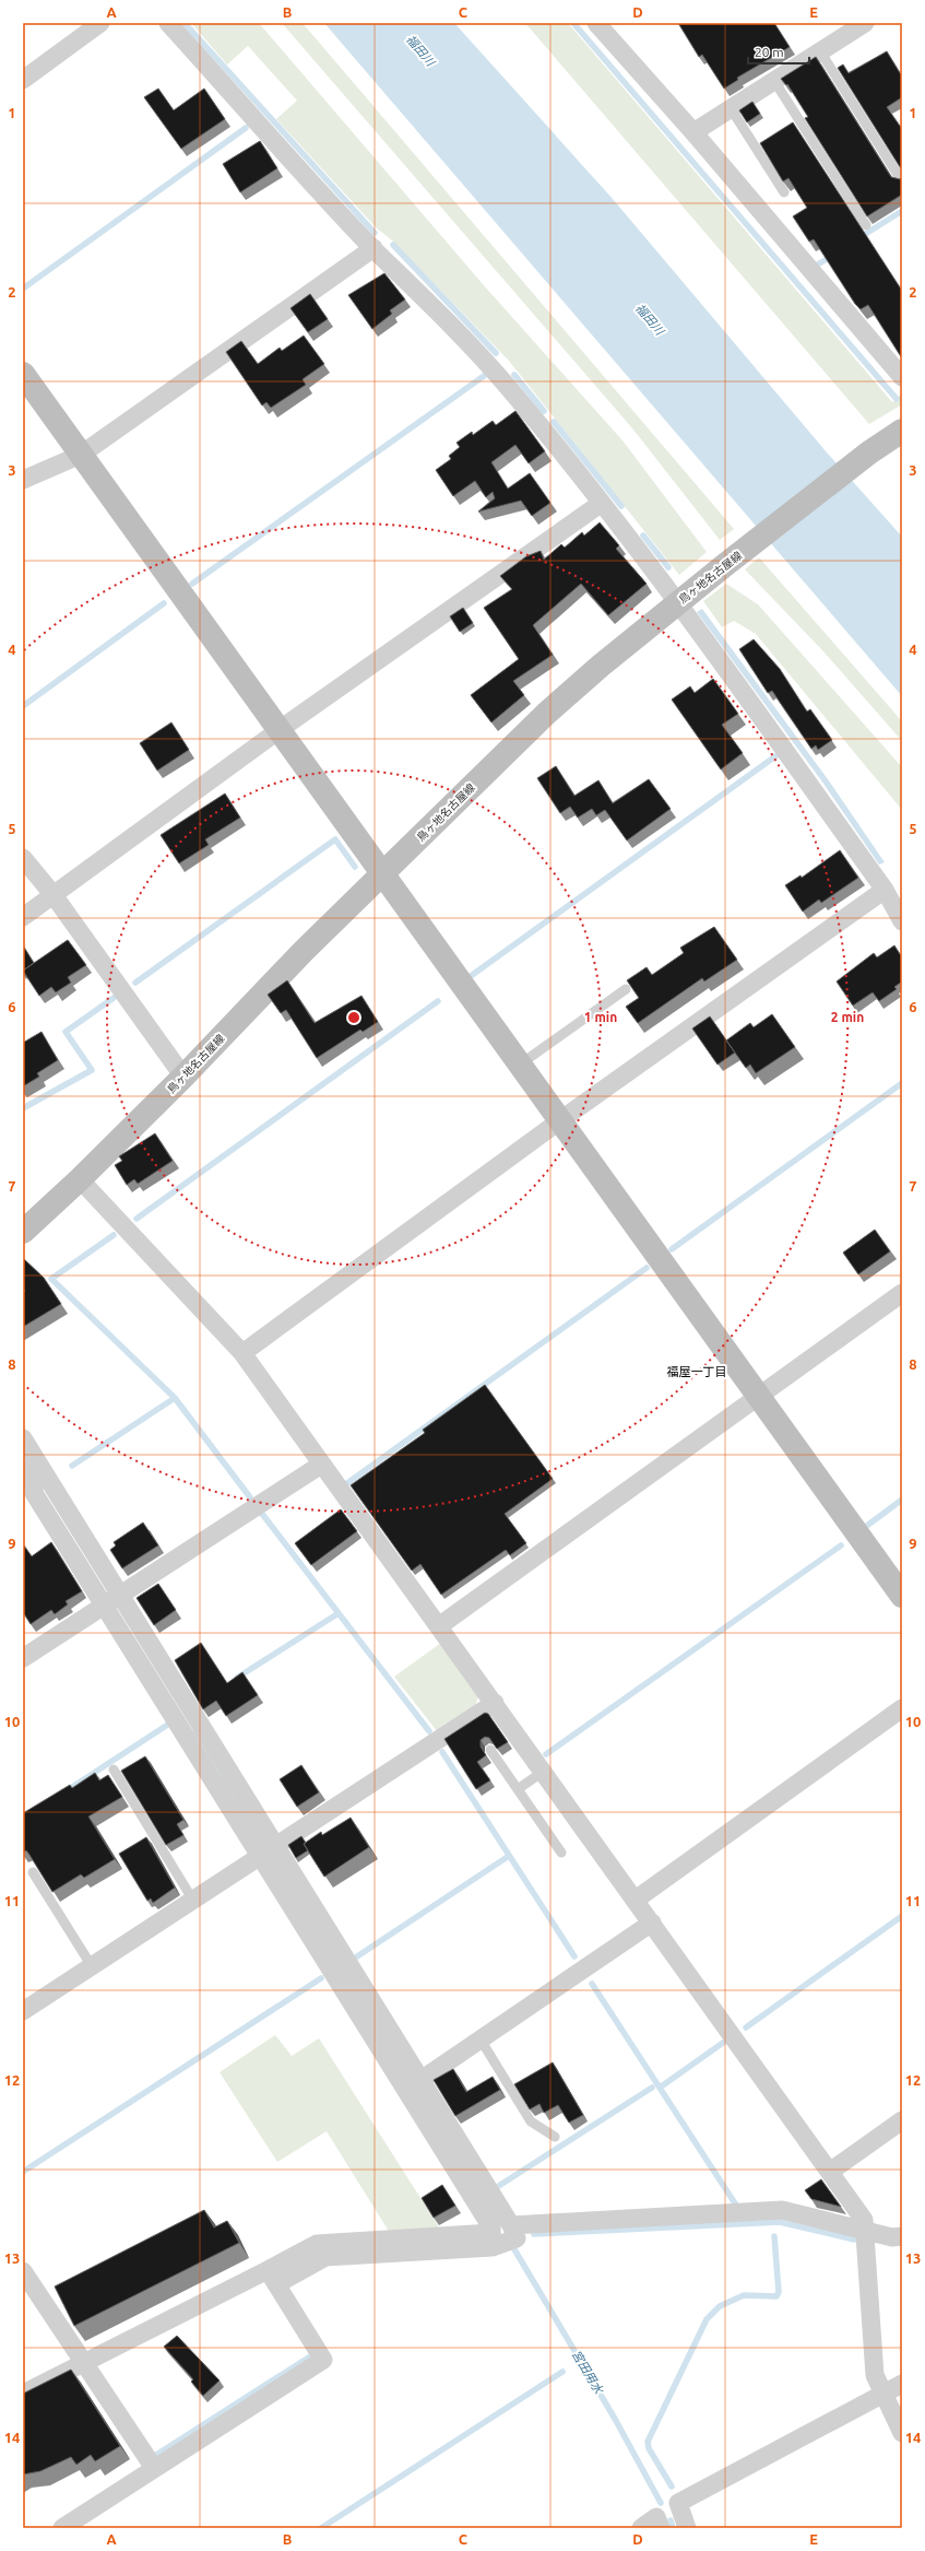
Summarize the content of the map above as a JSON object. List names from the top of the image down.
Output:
{
  "streets": {
    "street": ["鳥ヶ地名古屋線"]
  },
  "districts": ["福屋一丁目"],
  "water": ["福田川", "宮田用水"],
  "scale_bar": "20 m",
  "grid": {
    "columns": [
      "A",
      "B",
      "C",
      "D",
      "E"
    ],
    "rows": [
      "1",
      "2",
      "3",
      "4",
      "5",
      "6",
      "7",
      "8",
      "9",
      "10",
      "11",
      "12",
      "13",
      "14"
    ]
  },
  "rings": ["1 min", "2 min"]
}
